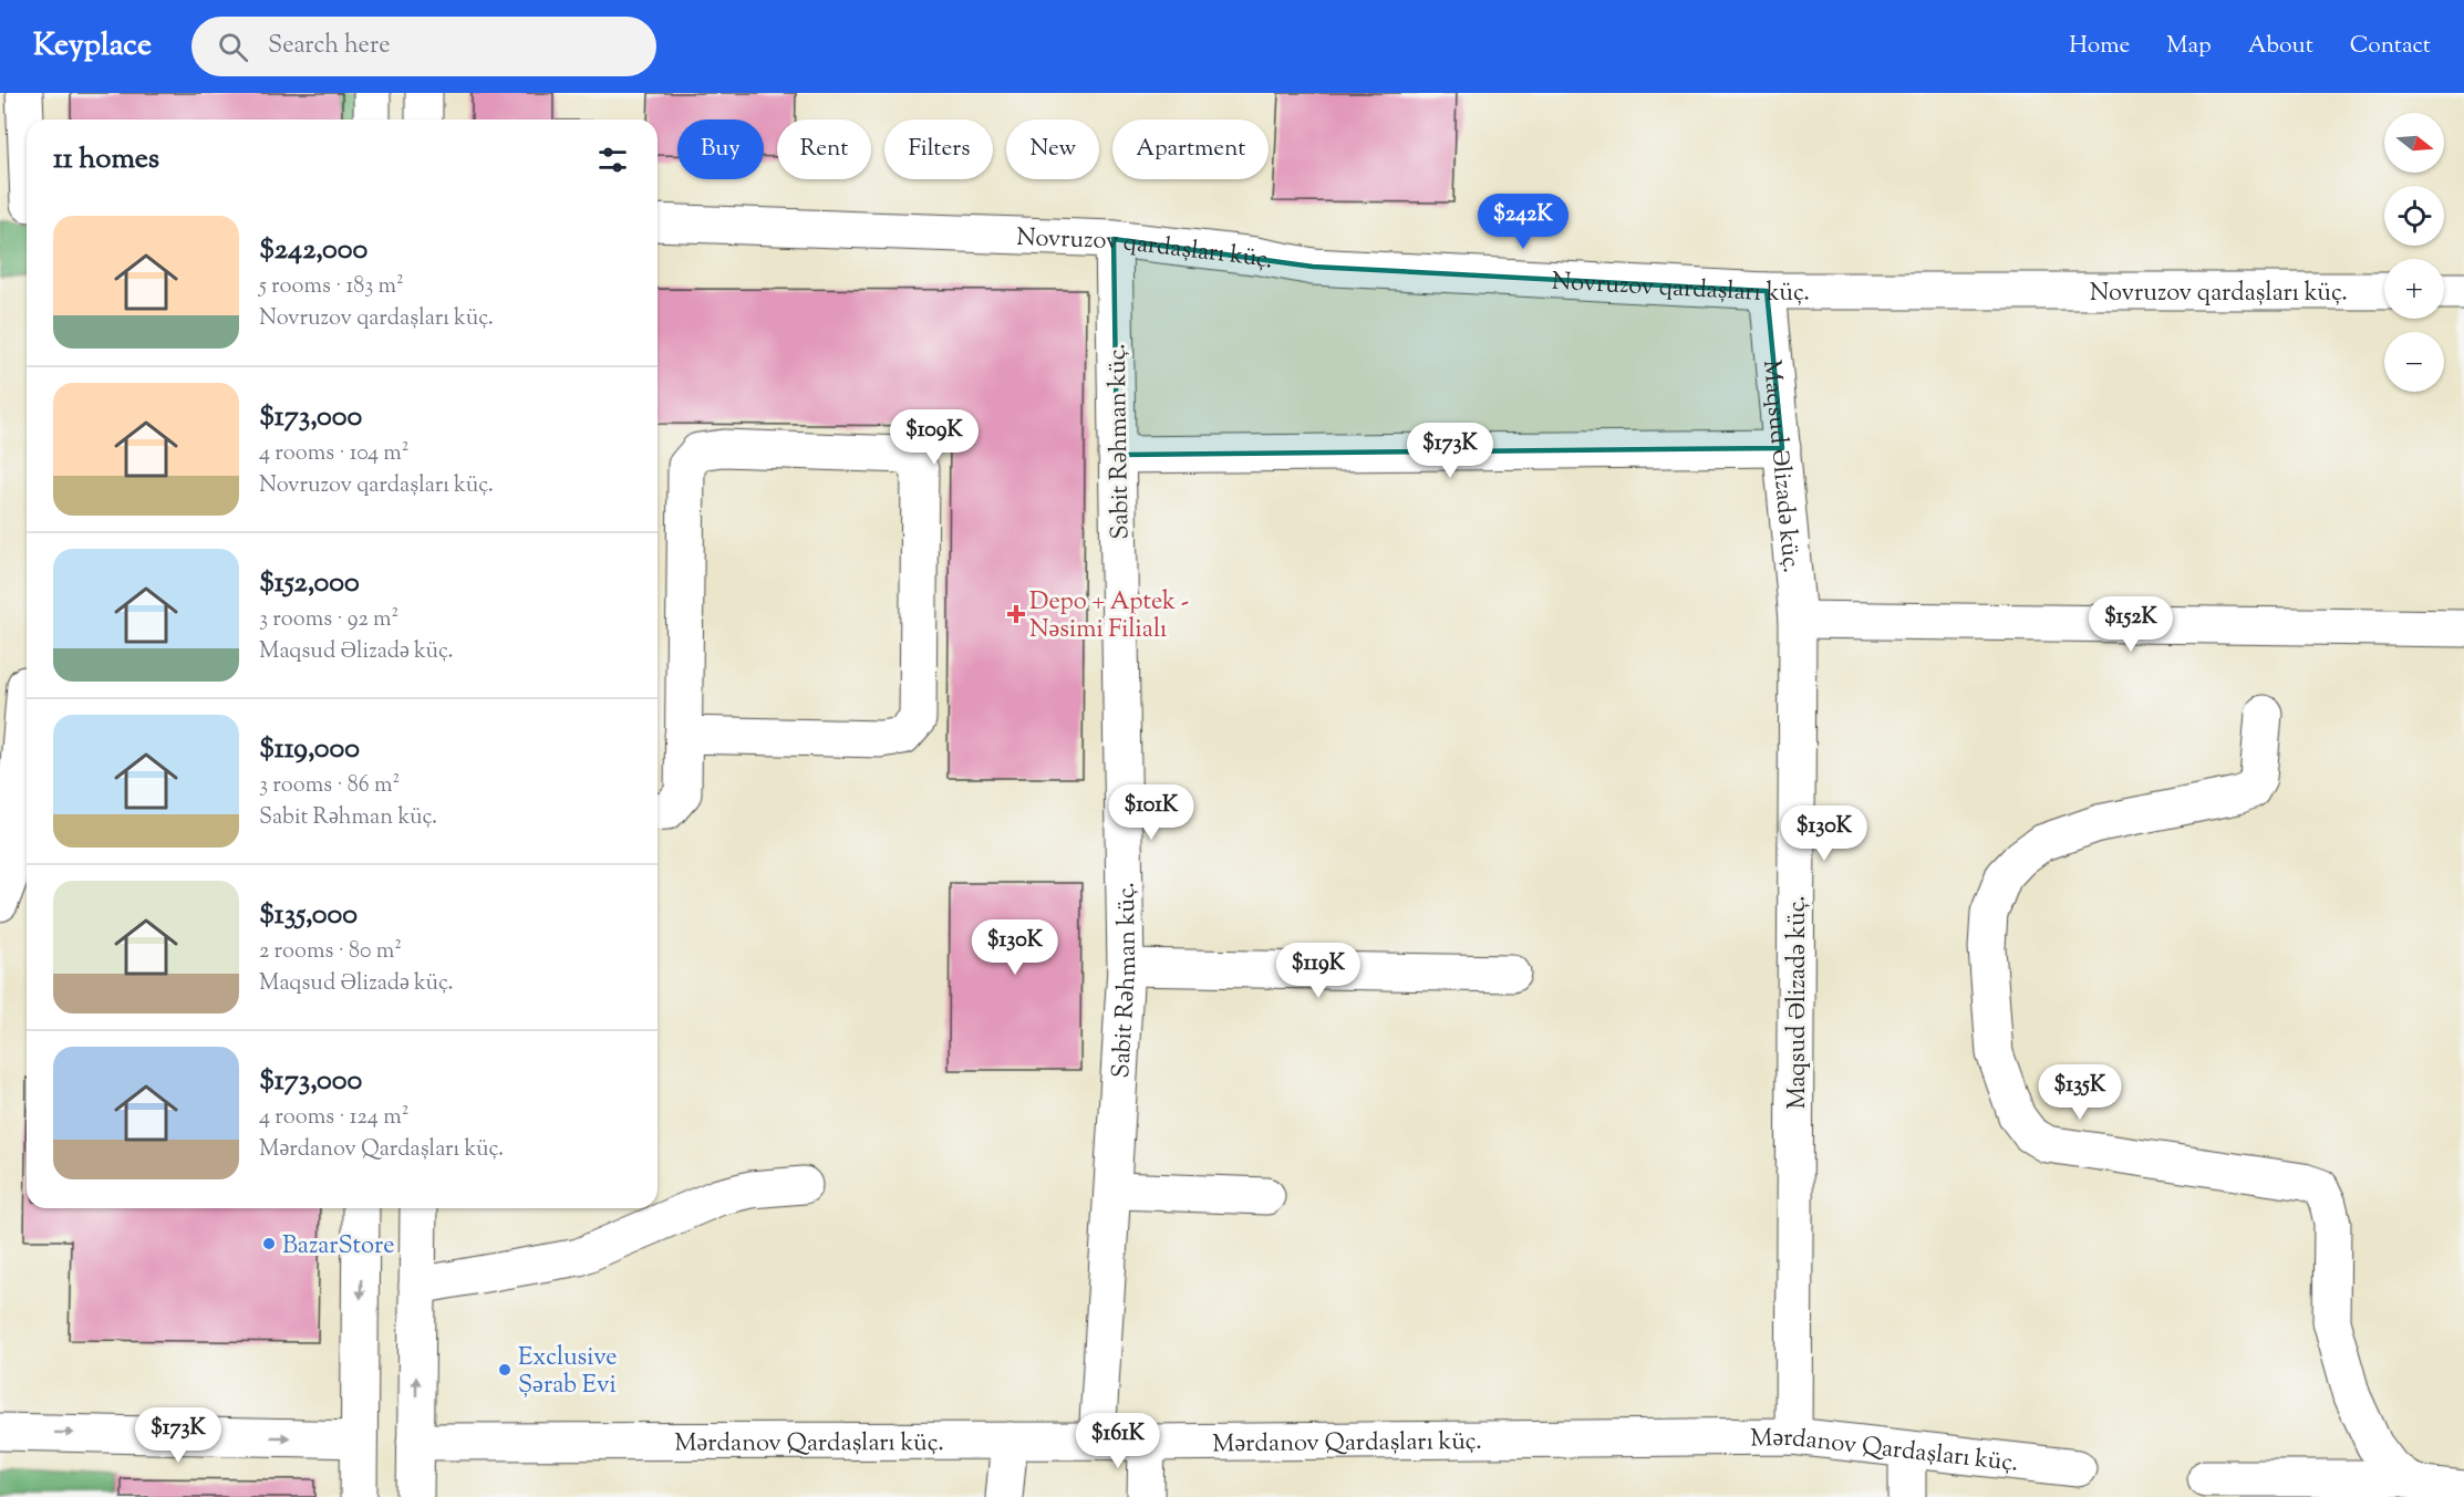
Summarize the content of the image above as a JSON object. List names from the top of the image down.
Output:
{
  "streets": {
    "street": [
      "Novruzov qardaşları küç.",
      "Sabit Rəhman küç.",
      "Maqsud Əlizadə küç.",
      "Mərdanov Qardaşları küç."
    ]
  },
  "crossings": [
    ["Novruzov qardaşları küç.", "Sabit Rəhman küç."],
    ["Novruzov qardaşları küç.", "Maqsud Əlizadə küç."],
    ["Sabit Rəhman küç.", "Mərdanov Qardaşları küç."],
    ["Maqsud Əlizadə küç.", "Mərdanov Qardaşları küç."]
  ],
  "places": {
    "health": ["Depo + Aptek - Nəsimi Filialı"],
    "other": ["BazarStore", "Exclusive Şərab Evi"]
  },
  "north": "right",
  "page": {
    "header": "Keyplace",
    "search": "Search here",
    "nav": [
      "Home",
      "Map",
      "About",
      "Contact"
    ],
    "map_buttons": ["+", "−"],
    "chip": [
      "Buy",
      "Rent",
      "Filters",
      "New",
      "Apartment"
    ],
    "heading": "11 homes",
    "price": [
      "$242K",
      "$109K",
      "$173K",
      "$152K",
      "$101K",
      "$130K",
      "$130K",
      "$119K",
      "$135K",
      "$173K",
      "$161K"
    ],
    "list": [
      {
        "name": "$242,000",
        "note": "5 rooms · 183 m² · Novruzov qardaşları küç."
      },
      {
        "name": "$173,000",
        "note": "4 rooms · 104 m² · Novruzov qardaşları küç."
      },
      {
        "name": "$152,000",
        "note": "3 rooms · 92 m² · Maqsud Əlizadə küç."
      },
      {
        "name": "$119,000",
        "note": "3 rooms · 86 m² · Sabit Rəhman küç."
      },
      {
        "name": "$135,000",
        "note": "2 rooms · 80 m² · Maqsud Əlizadə küç."
      },
      {
        "name": "$173,000",
        "note": "4 rooms · 124 m² · Mərdanov Qardaşları küç."
      }
    ]
  }
}
